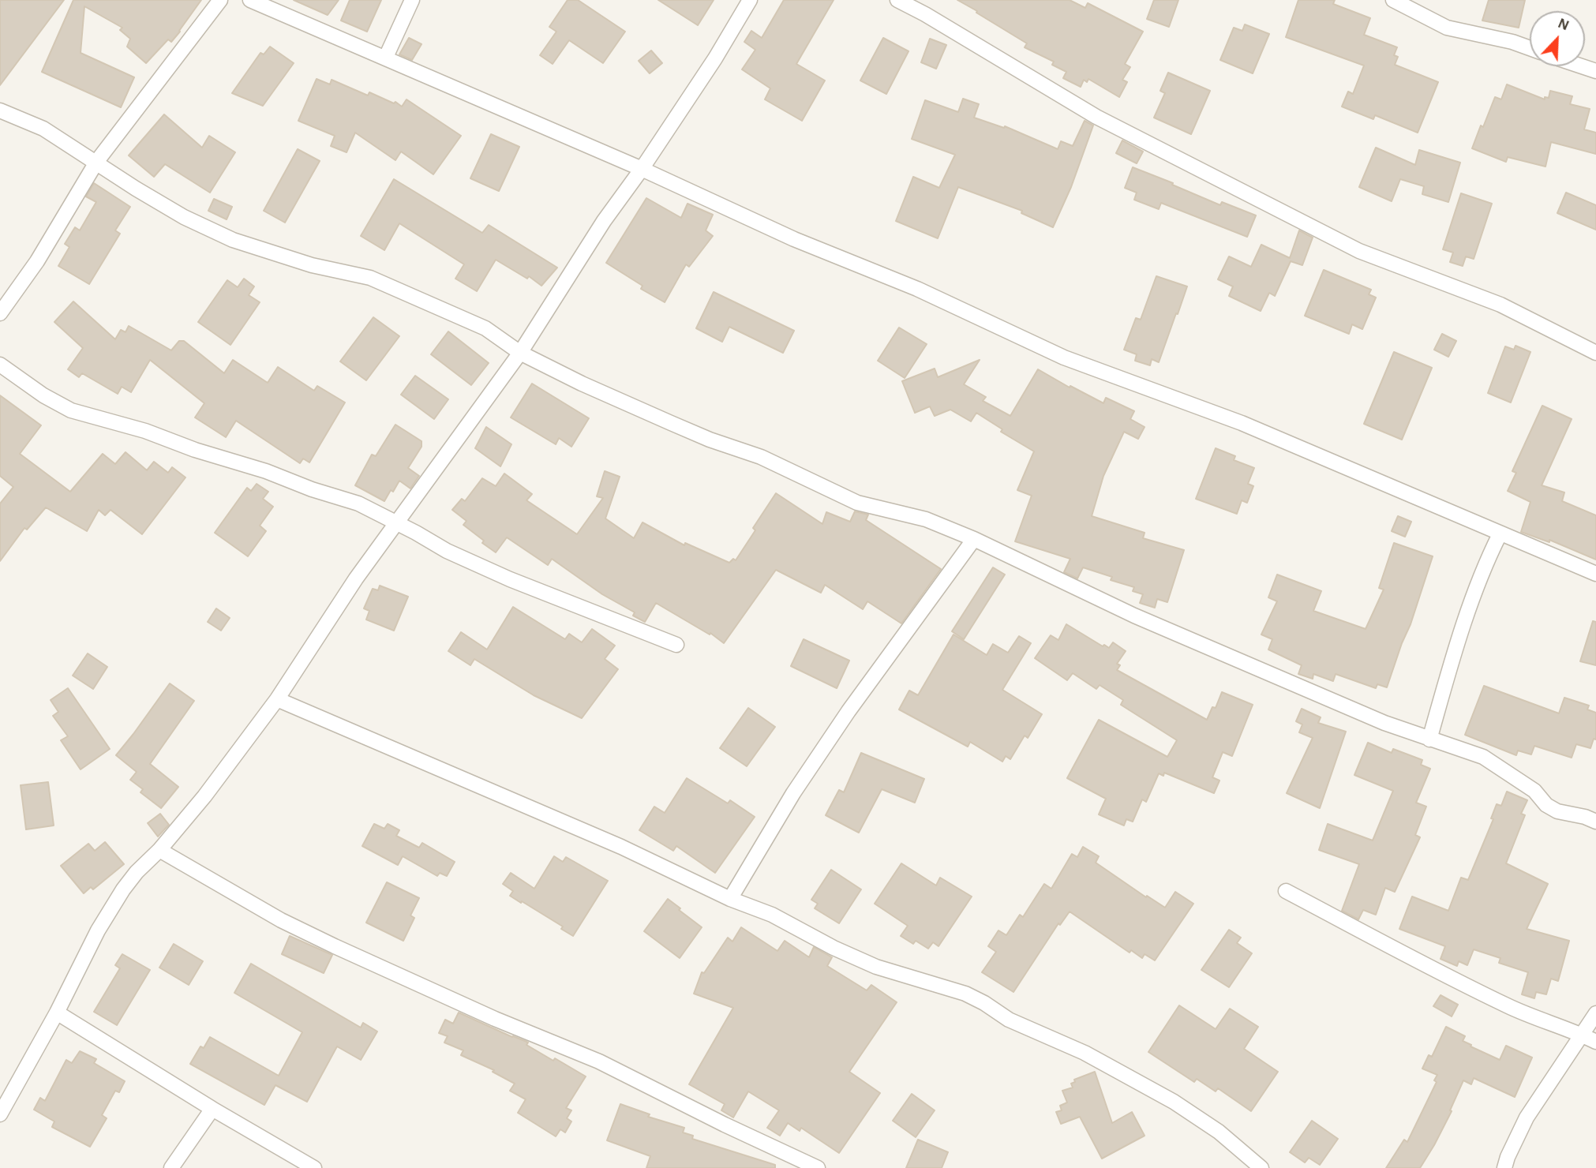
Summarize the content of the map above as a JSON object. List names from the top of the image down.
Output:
{
  "north": "top right"
}
